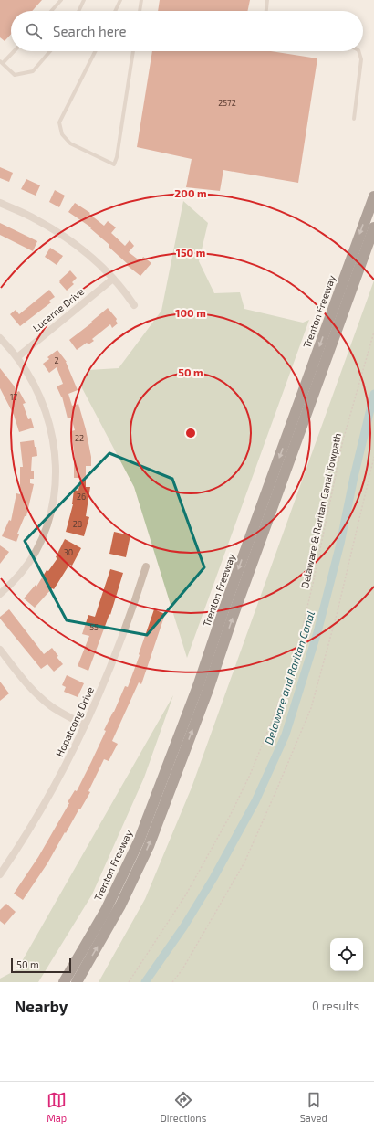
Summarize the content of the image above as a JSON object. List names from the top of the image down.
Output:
{
  "streets": {
    "highway": ["Trenton Freeway"],
    "street": ["Lucerne Drive", "Hopatcong Drive"],
    "path": ["Delaware & Raritan Canal Towpath"]
  },
  "water": ["Delaware and Raritan Canal"],
  "house_numbers": [
    "2572",
    "2",
    "17",
    "22",
    "26",
    "28",
    "30",
    "55"
  ],
  "scale_bar": "50 m",
  "page": {
    "search": "Search here",
    "scale": "50 m",
    "heading": ["Nearby", "0 results"],
    "nav": ["Map", "Directions", "Saved"]
  },
  "rings": [
    "200 m",
    "150 m",
    "100 m",
    "50 m"
  ]
}
